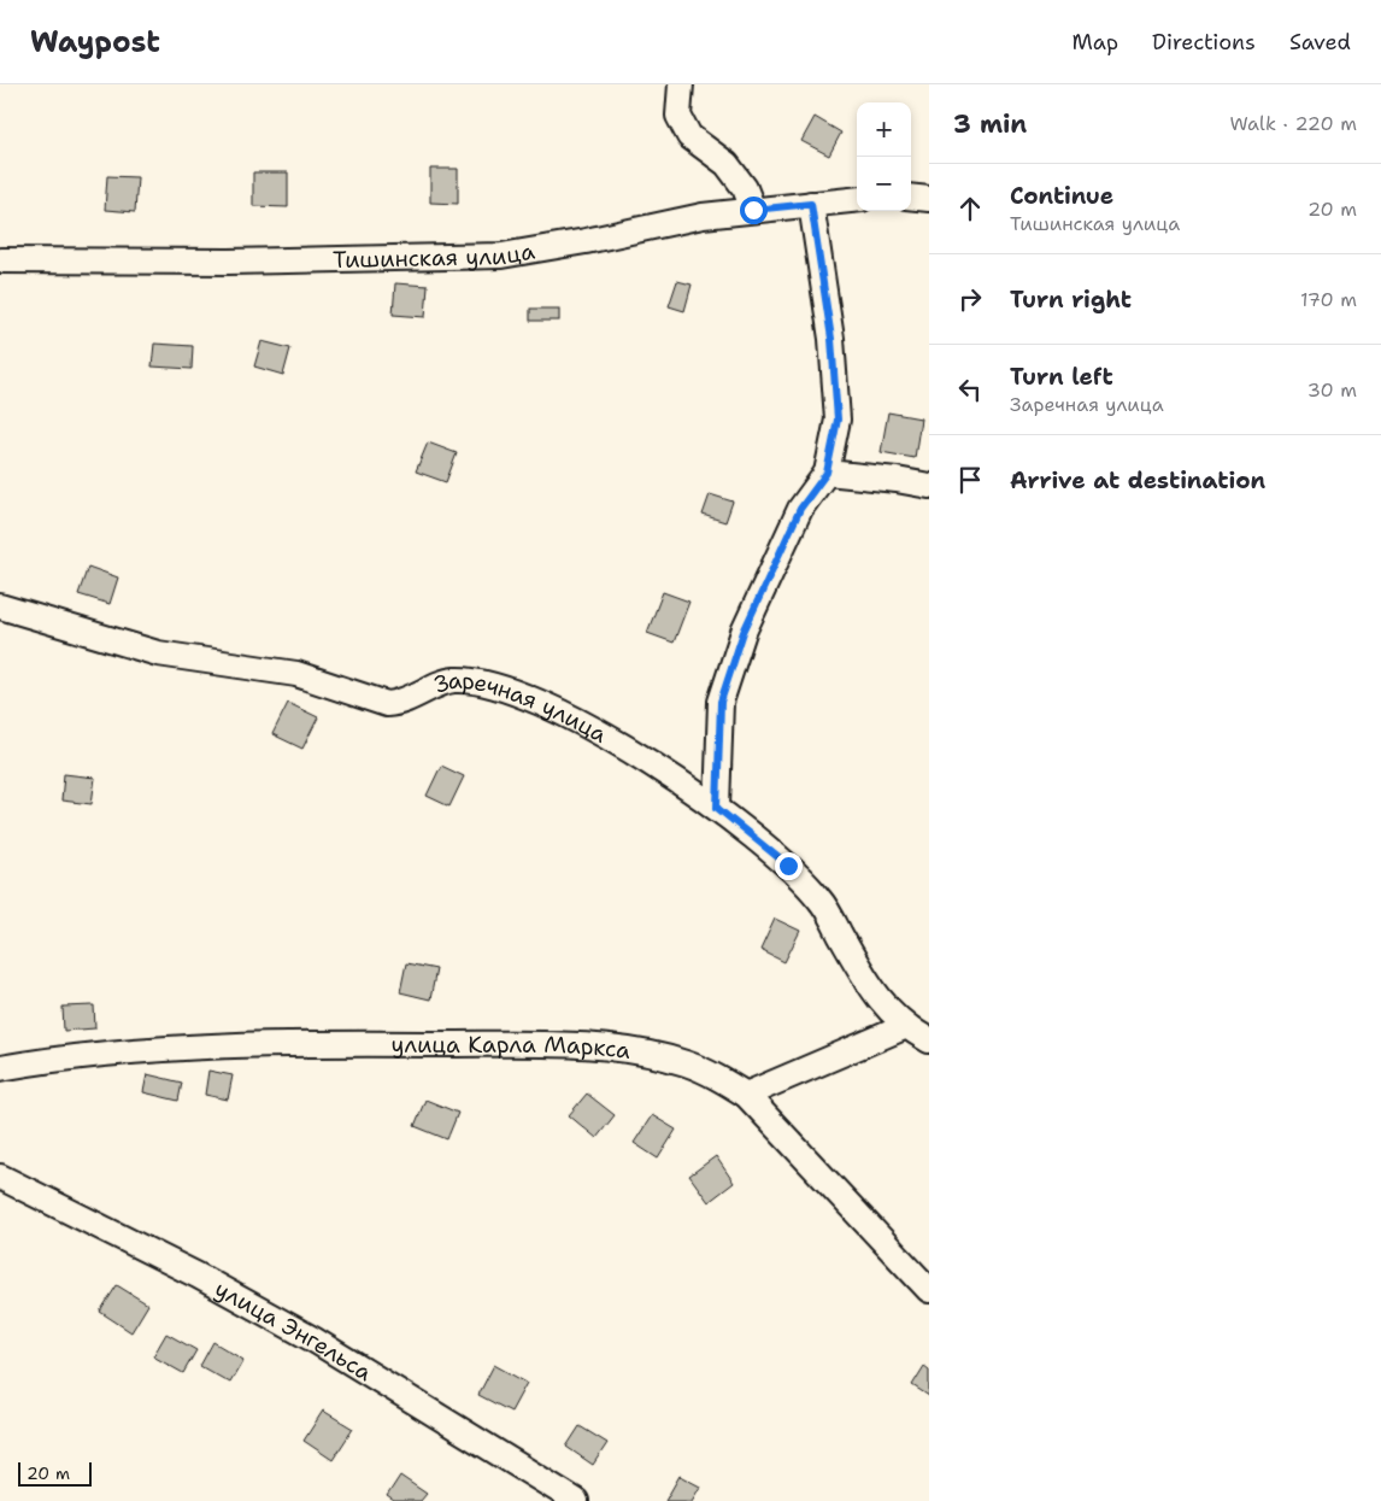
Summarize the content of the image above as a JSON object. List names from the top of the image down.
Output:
{
  "streets": {
    "street": [
      "Тишинская улица",
      "Заречная улица",
      "улица Карла Маркса",
      "улица Энгельса"
    ]
  },
  "scale_bar": "20 m",
  "page": {
    "header": "Waypost",
    "nav": ["Map", "Directions", "Saved"],
    "heading": ["3 min", "Walk · 220 m"],
    "map_buttons": ["+", "−"],
    "list": [
      ["Continue", "Тишинская улица", "20 m"],
      ["Turn right", "170 m"],
      ["Turn left", "Заречная улица", "30 m"],
      "Arrive at destination"
    ],
    "scale": "20 m"
  }
}
